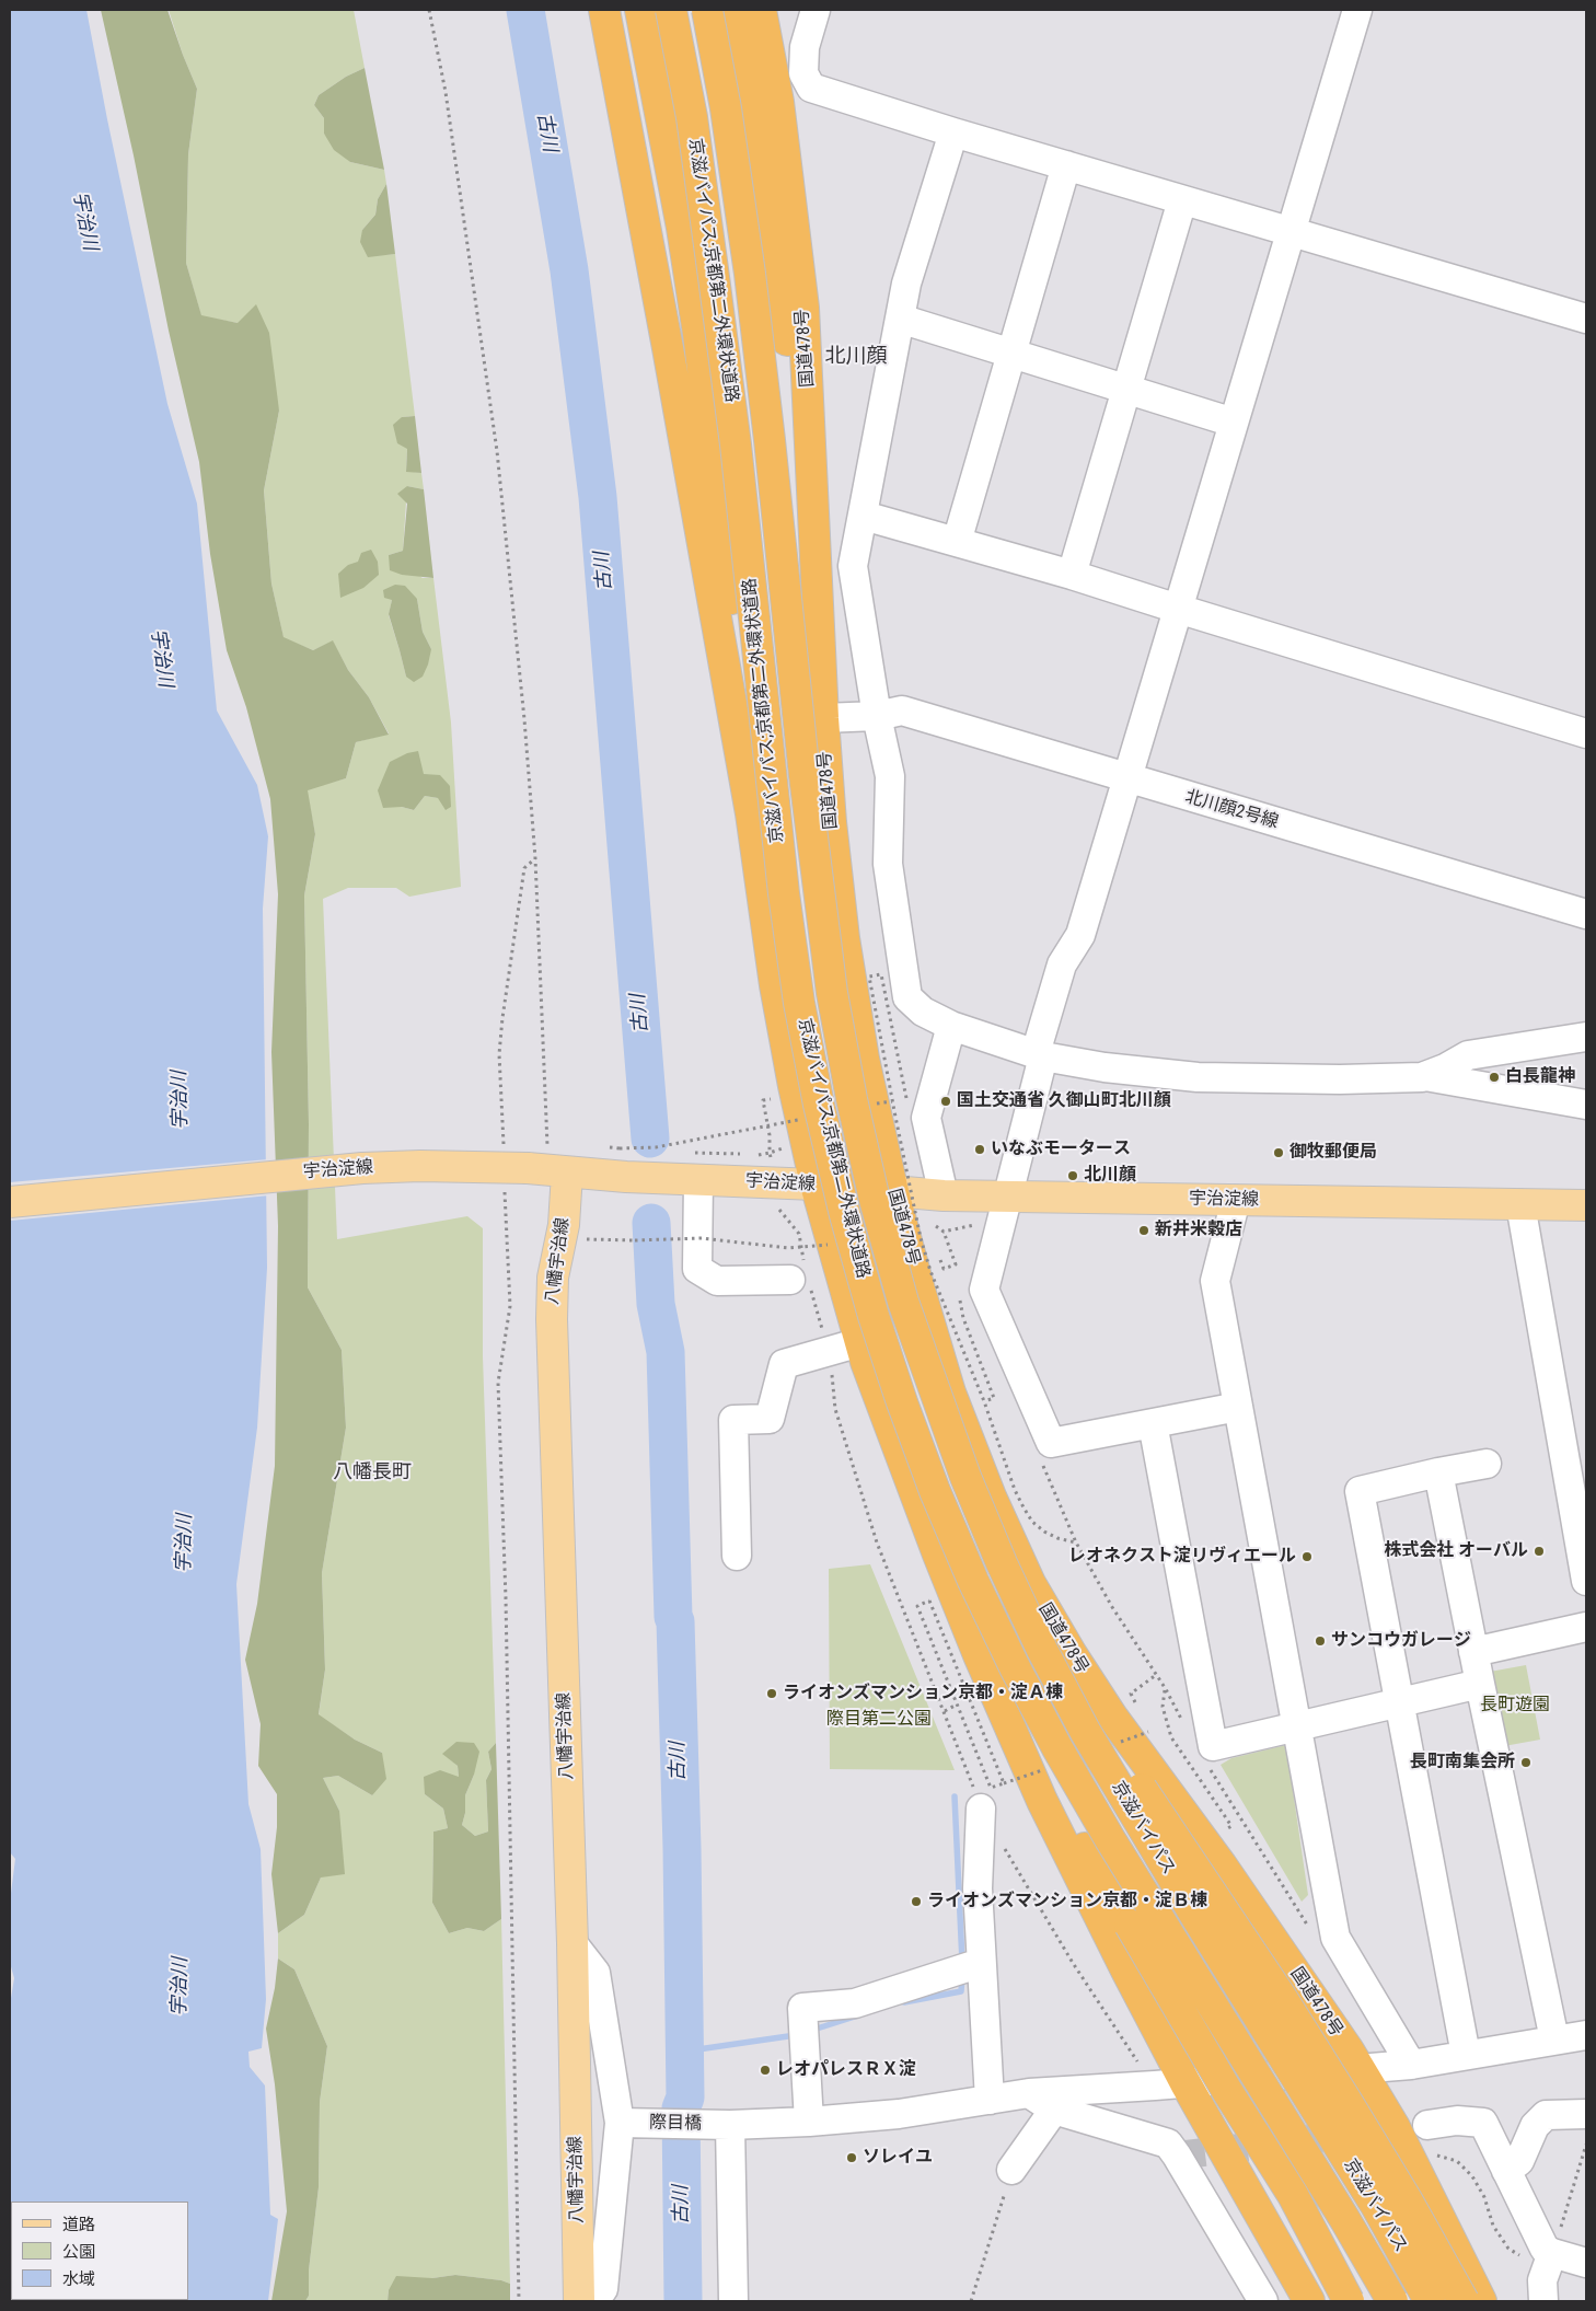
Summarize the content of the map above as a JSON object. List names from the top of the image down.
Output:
{
  "streets": {
    "highway": ["京滋バイパス;京都第二外環状道路", "国道478号", "京滋バイパス"],
    "main road": ["宇治淀線", "八幡宇治線"],
    "street": ["北川顔2号線", "際目橋"]
  },
  "crossings": [
    ["京滋バイパス;京都第二外環状道路", "京滋バイパス"],
    ["国道478号", "北川顔2号線"],
    ["国道478号", "宇治淀線"],
    ["国道478号", "際目橋"],
    ["宇治淀線", "八幡宇治線"]
  ],
  "districts": ["北川顔", "八幡長町"],
  "water": ["古川", "宇治川"],
  "parks": ["長町遊園", "際目第二公園"],
  "places": [
    "白長龍神",
    "国土交通省 久御山町北川顔",
    "いなぶモータース",
    "御牧郵便局",
    "北川顔",
    "新井米穀店",
    "株式会社 オーバル",
    "レオネクスト淀リヴィエール",
    "サンコウガレージ",
    "ライオンズマンション京都・淀Ａ棟",
    "長町南集会所",
    "ライオンズマンション京都・淀Ｂ棟",
    "レオパレスＲＸ淀",
    "ソレイユ"
  ],
  "legend": ["道路", "公園", "水域"]
}
